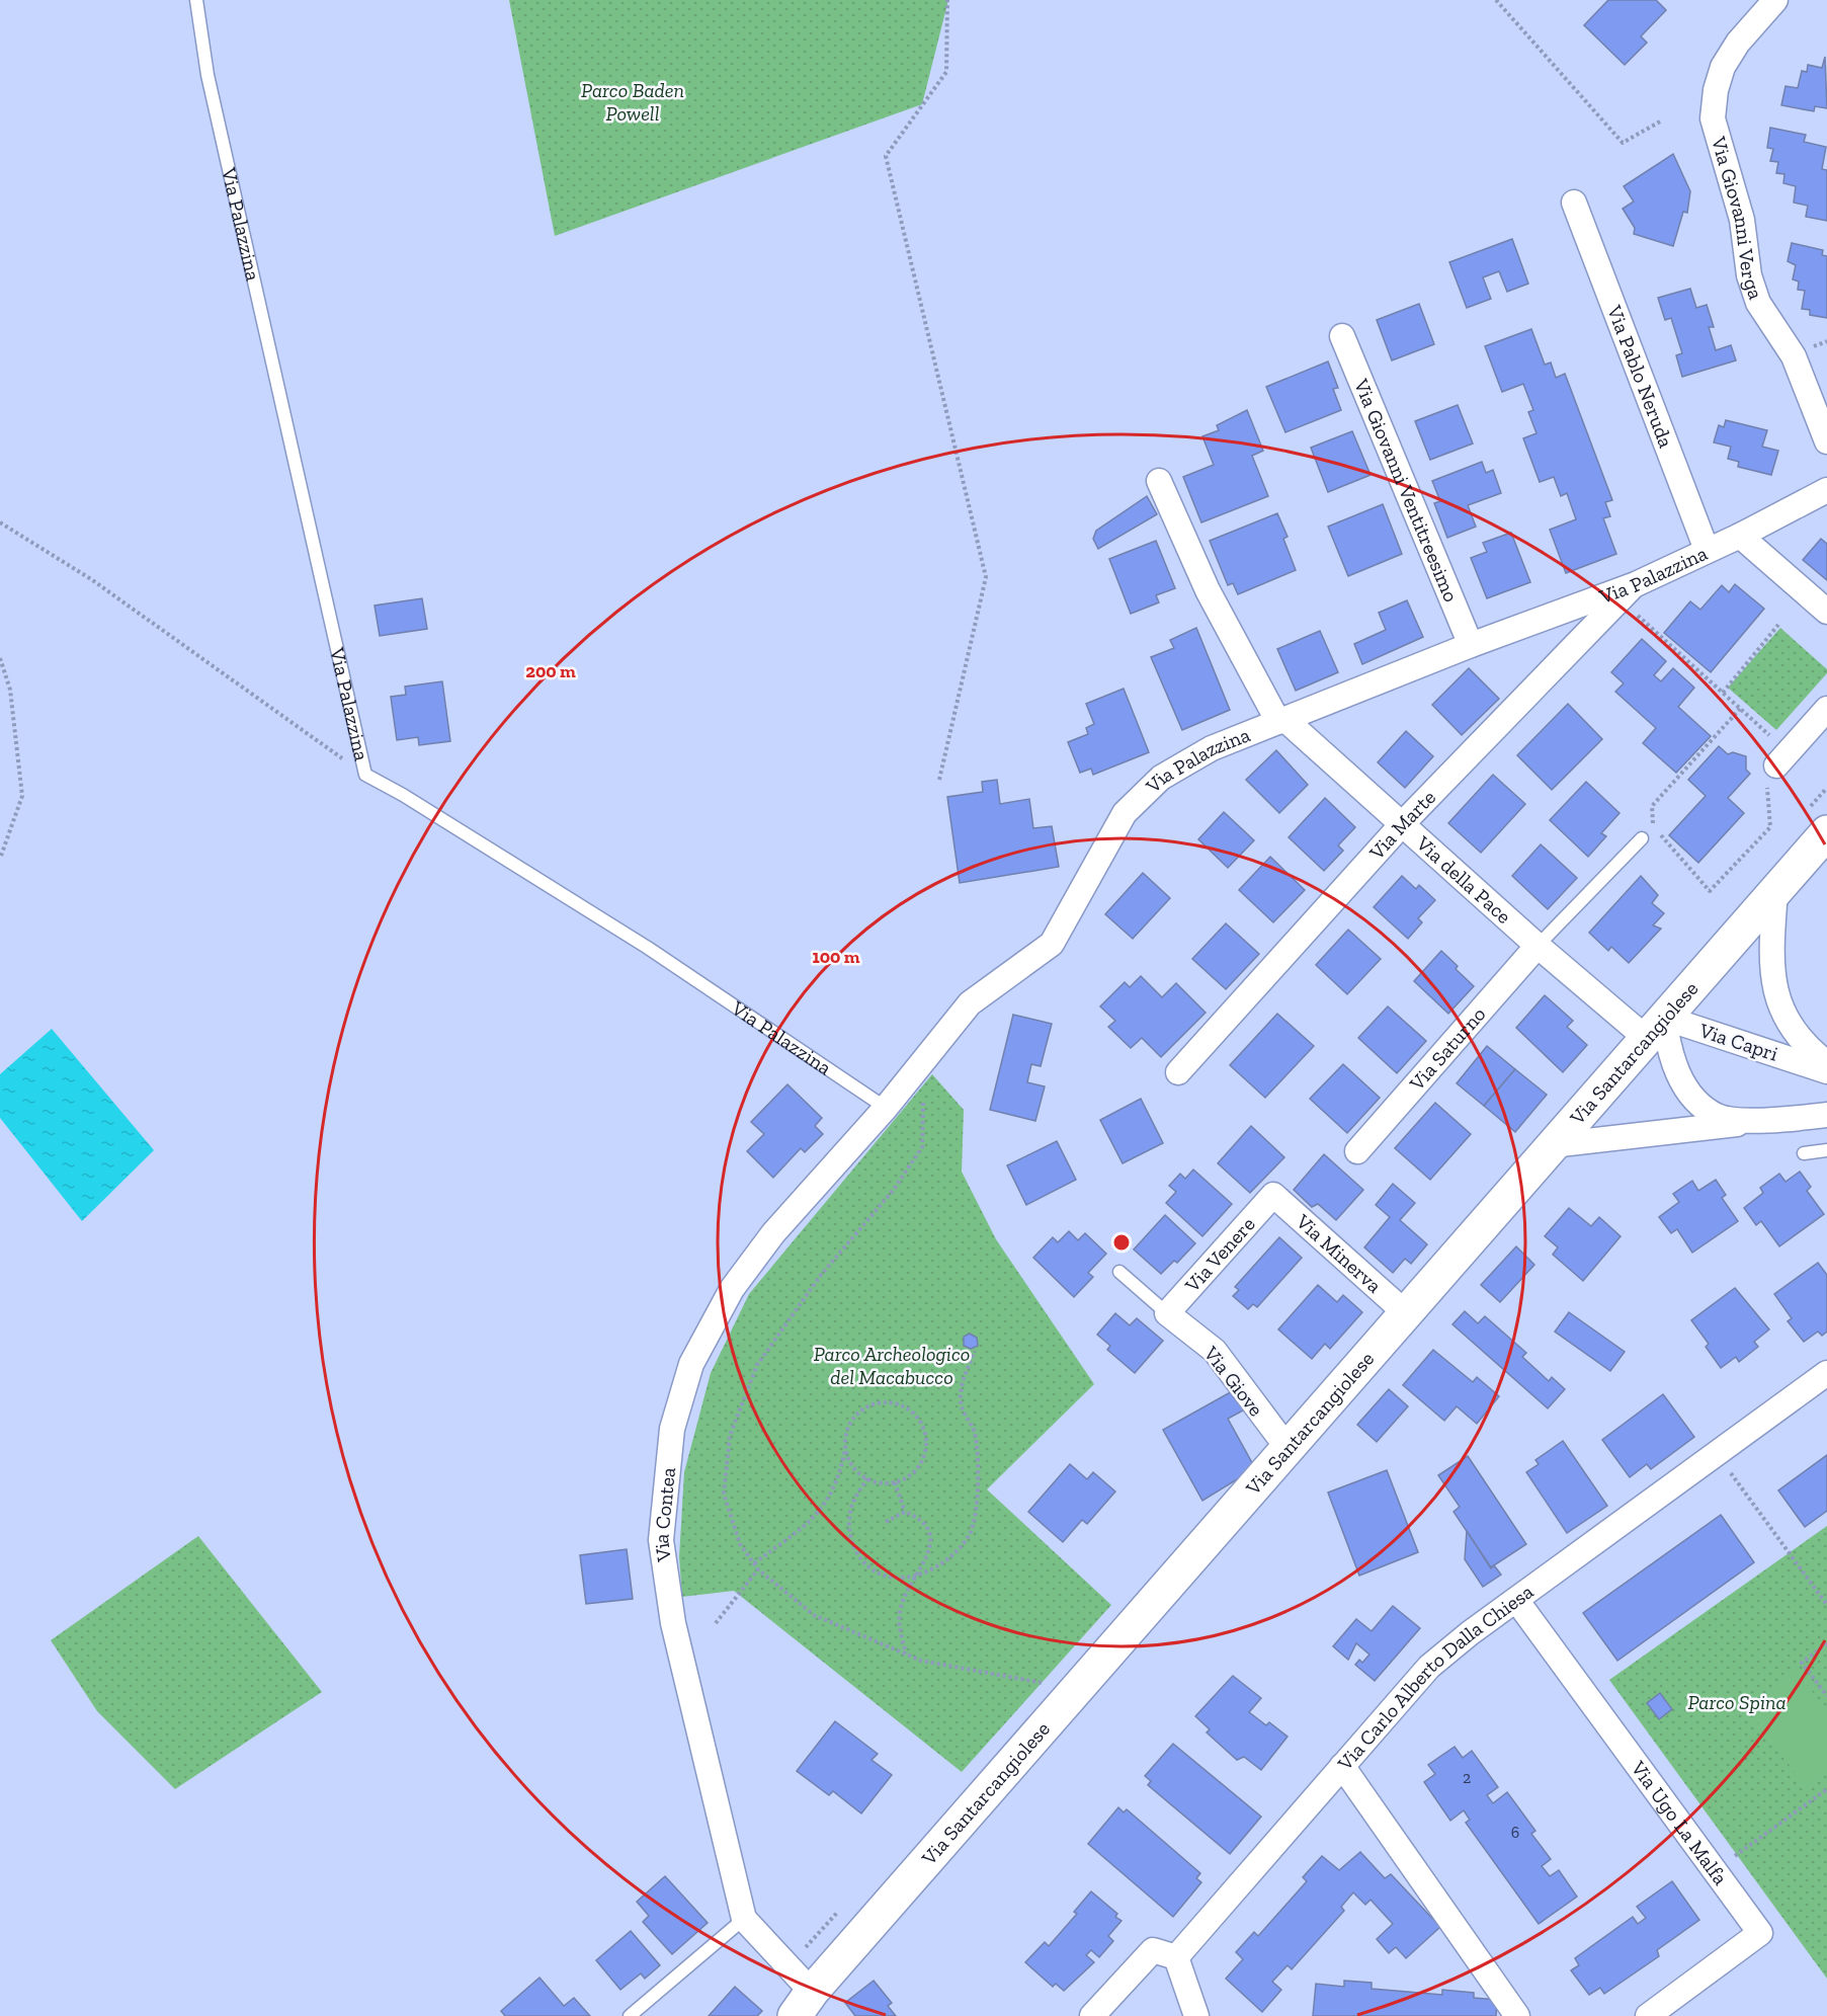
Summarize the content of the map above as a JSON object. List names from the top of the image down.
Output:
{
  "streets": {
    "main road": ["Via Santarcangiolese"],
    "street": [
      "Via Giovanni Verga",
      "Via Palazzina",
      "Via Pablo Neruda",
      "Via Giovanni Ventitreesimo",
      "Via Marte",
      "Via della Pace",
      "Via Capri",
      "Via Saturno",
      "Via Venere",
      "Via Minerva",
      "Via Giove",
      "Via Contea",
      "Via Carlo Alberto Dalla Chiesa",
      "Via Ugo La Malfa"
    ]
  },
  "crossings": [
    ["Via Palazzina", "Via Pablo Neruda"],
    ["Via Palazzina", "Via Giovanni Ventitreesimo"],
    ["Via Palazzina", "Via Marte"],
    ["Via Palazzina", "Via della Pace"],
    ["Via Palazzina", "Via Contea"],
    ["Via Marte", "Via della Pace"],
    ["Via della Pace", "Via Capri"],
    ["Via della Pace", "Via Saturno"],
    ["Via della Pace", "Via Santarcangiolese"],
    ["Via Capri", "Via Santarcangiolese"],
    ["Via Santarcangiolese", "Via Minerva"],
    ["Via Santarcangiolese", "Via Giove"],
    ["Via Santarcangiolese", "Via Contea"],
    ["Via Venere", "Via Minerva"],
    ["Via Venere", "Via Giove"],
    ["Via Carlo Alberto Dalla Chiesa", "Via Ugo La Malfa"]
  ],
  "parks": ["Parco Baden Powell", "Parco Archeologico del Macabucco", "Parco Spina"],
  "house_numbers": ["2", "6"],
  "rings": ["200 m", "100 m"]
}
